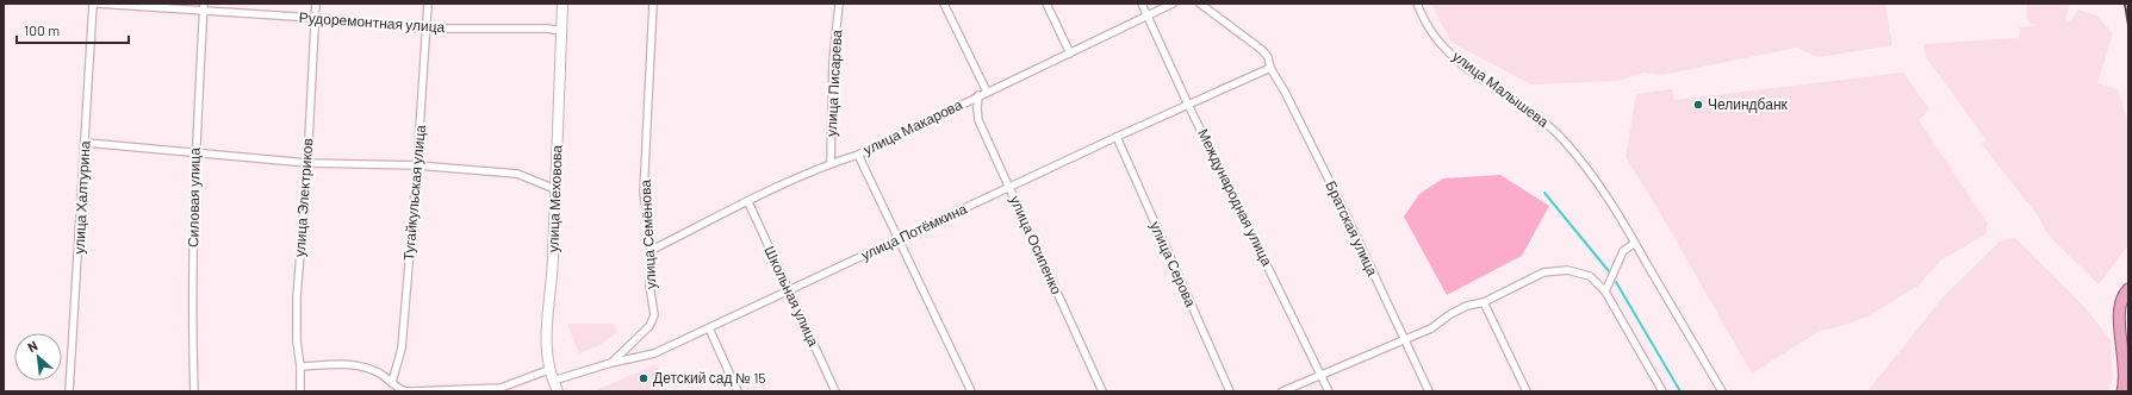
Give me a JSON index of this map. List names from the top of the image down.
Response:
{
  "streets": {
    "street": [
      "Рудоремонтная улица",
      "улица Писарева",
      "улица Малышева",
      "улица Макарова",
      "Тугайкульская улица",
      "улица Халтурина",
      "Силовая улица",
      "улица Электриков",
      "Международная улица",
      "улица Меховова",
      "Братская улица",
      "улица Потёмкина",
      "улица Семёнова",
      "улица Осипенко",
      "улица Серова",
      "Школьная улица"
    ]
  },
  "crossings": [
    ["Рудоремонтная улица", "Тугайкульская улица"],
    ["Рудоремонтная улица", "Силовая улица"],
    ["Рудоремонтная улица", "улица Электриков"],
    ["Рудоремонтная улица", "улица Меховова"],
    ["улица Писарева", "улица Макарова"],
    ["улица Макарова", "Международная улица"],
    ["улица Макарова", "улица Семёнова"],
    ["улица Макарова", "улица Осипенко"],
    ["улица Макарова", "Школьная улица"],
    ["Международная улица", "улица Потёмкина"],
    ["улица Меховова", "улица Потёмкина"],
    ["Братская улица", "улица Потёмкина"],
    ["улица Потёмкина", "улица Семёнова"],
    ["улица Потёмкина", "улица Осипенко"],
    ["улица Потёмкина", "улица Серова"],
    ["улица Потёмкина", "Школьная улица"]
  ],
  "places": ["Челиндбанк", "Детский сад № 15"],
  "scale_bar": "100 m",
  "north": "top left"
}
